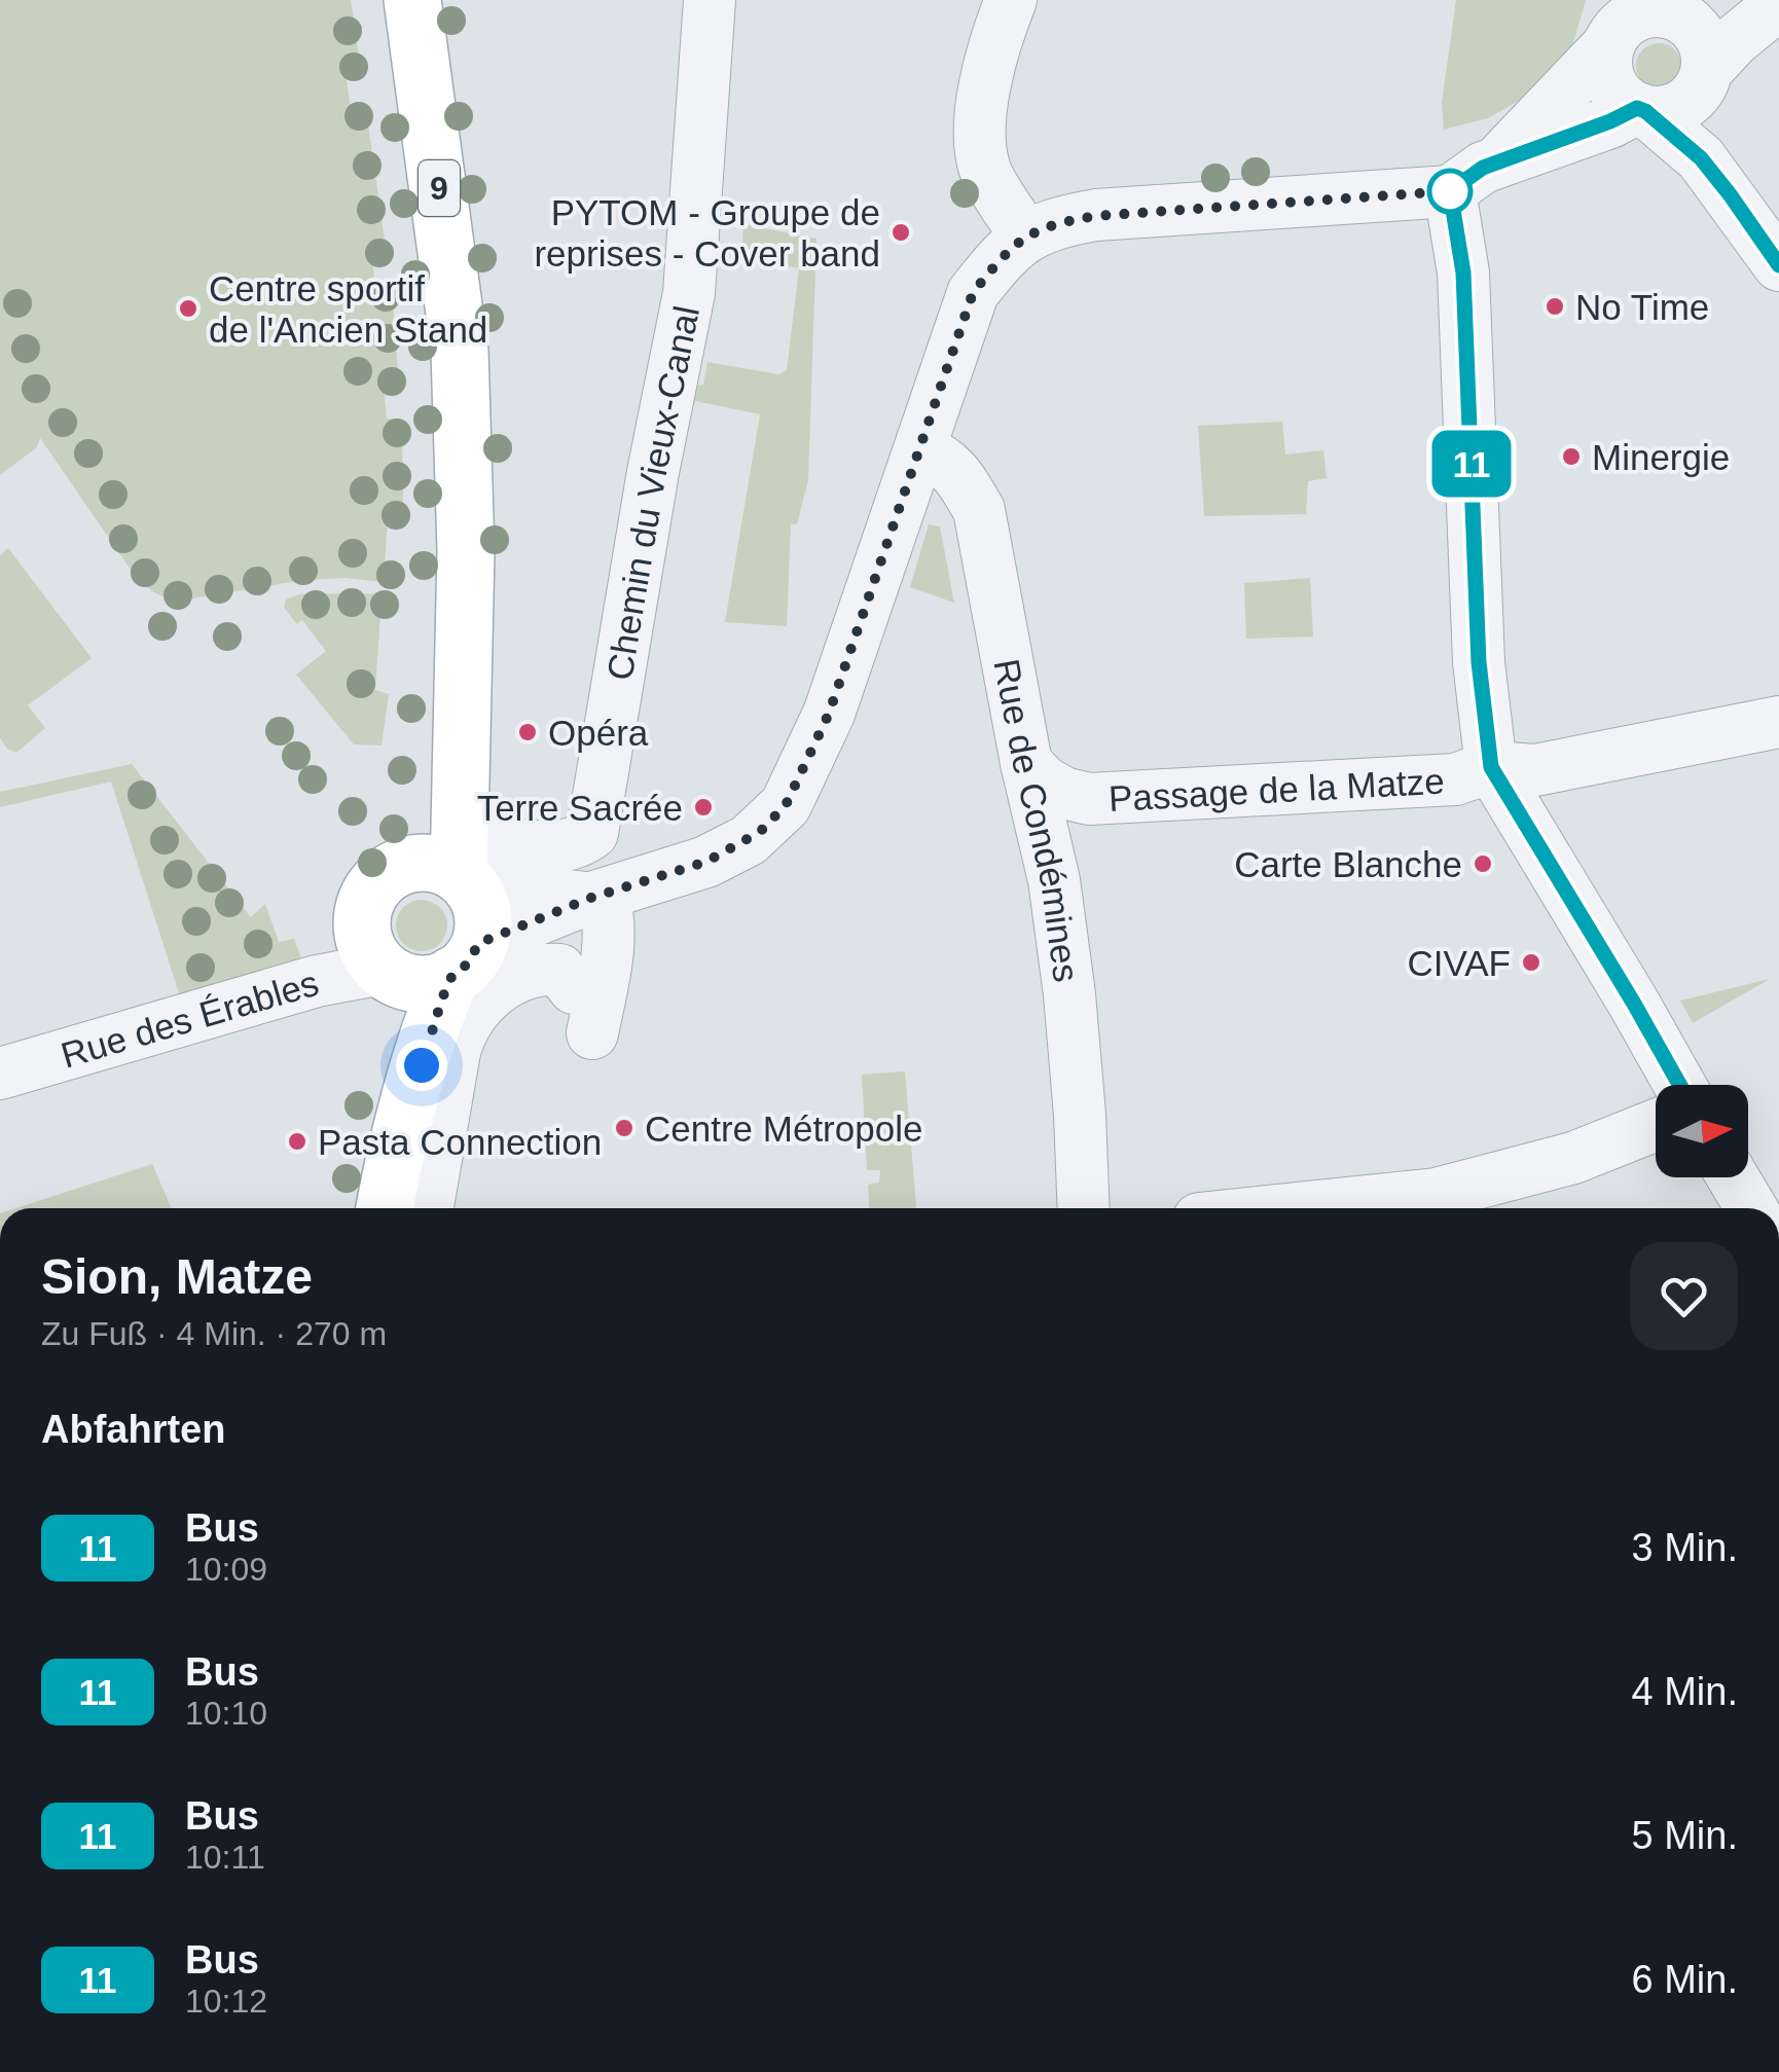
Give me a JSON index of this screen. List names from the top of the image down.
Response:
{
  "streets": {
    "main road": ["9"],
    "street": [
      "Chemin du Vieux-Canal",
      "Passage de la Matze",
      "Rue de Condémines",
      "Rue des Érables"
    ]
  },
  "crossings": [
    ["9", "Chemin du Vieux-Canal"],
    ["9", "Rue des Érables"],
    ["Chemin du Vieux-Canal", "Rue des Érables"],
    ["Passage de la Matze", "Rue de Condémines"]
  ],
  "places": [
    "PYTOM - Groupe de reprises - Cover band",
    "No Time",
    "Centre sportif de l'Ancien Stand",
    "Minergie",
    "Opéra",
    "Terre Sacrée",
    "Carte Blanche",
    "CIVAF",
    "Centre Métropole",
    "Pasta Connection"
  ],
  "lines": ["bus line 11"],
  "north": "right",
  "page": {
    "on_map": "11",
    "heading": [
      ["Sion, Matze", "Zu Fuß · 4 Min. · 270 m"],
      "Abfahrten"
    ],
    "list": [
      {
        "mark": "11",
        "name": "Bus",
        "note": "10:09",
        "value": "3 Min."
      },
      {
        "mark": "11",
        "name": "Bus",
        "note": "10:10",
        "value": "4 Min."
      },
      {
        "mark": "11",
        "name": "Bus",
        "note": "10:11",
        "value": "5 Min."
      },
      {
        "mark": "11",
        "name": "Bus",
        "note": "10:12",
        "value": "6 Min."
      }
    ]
  }
}
